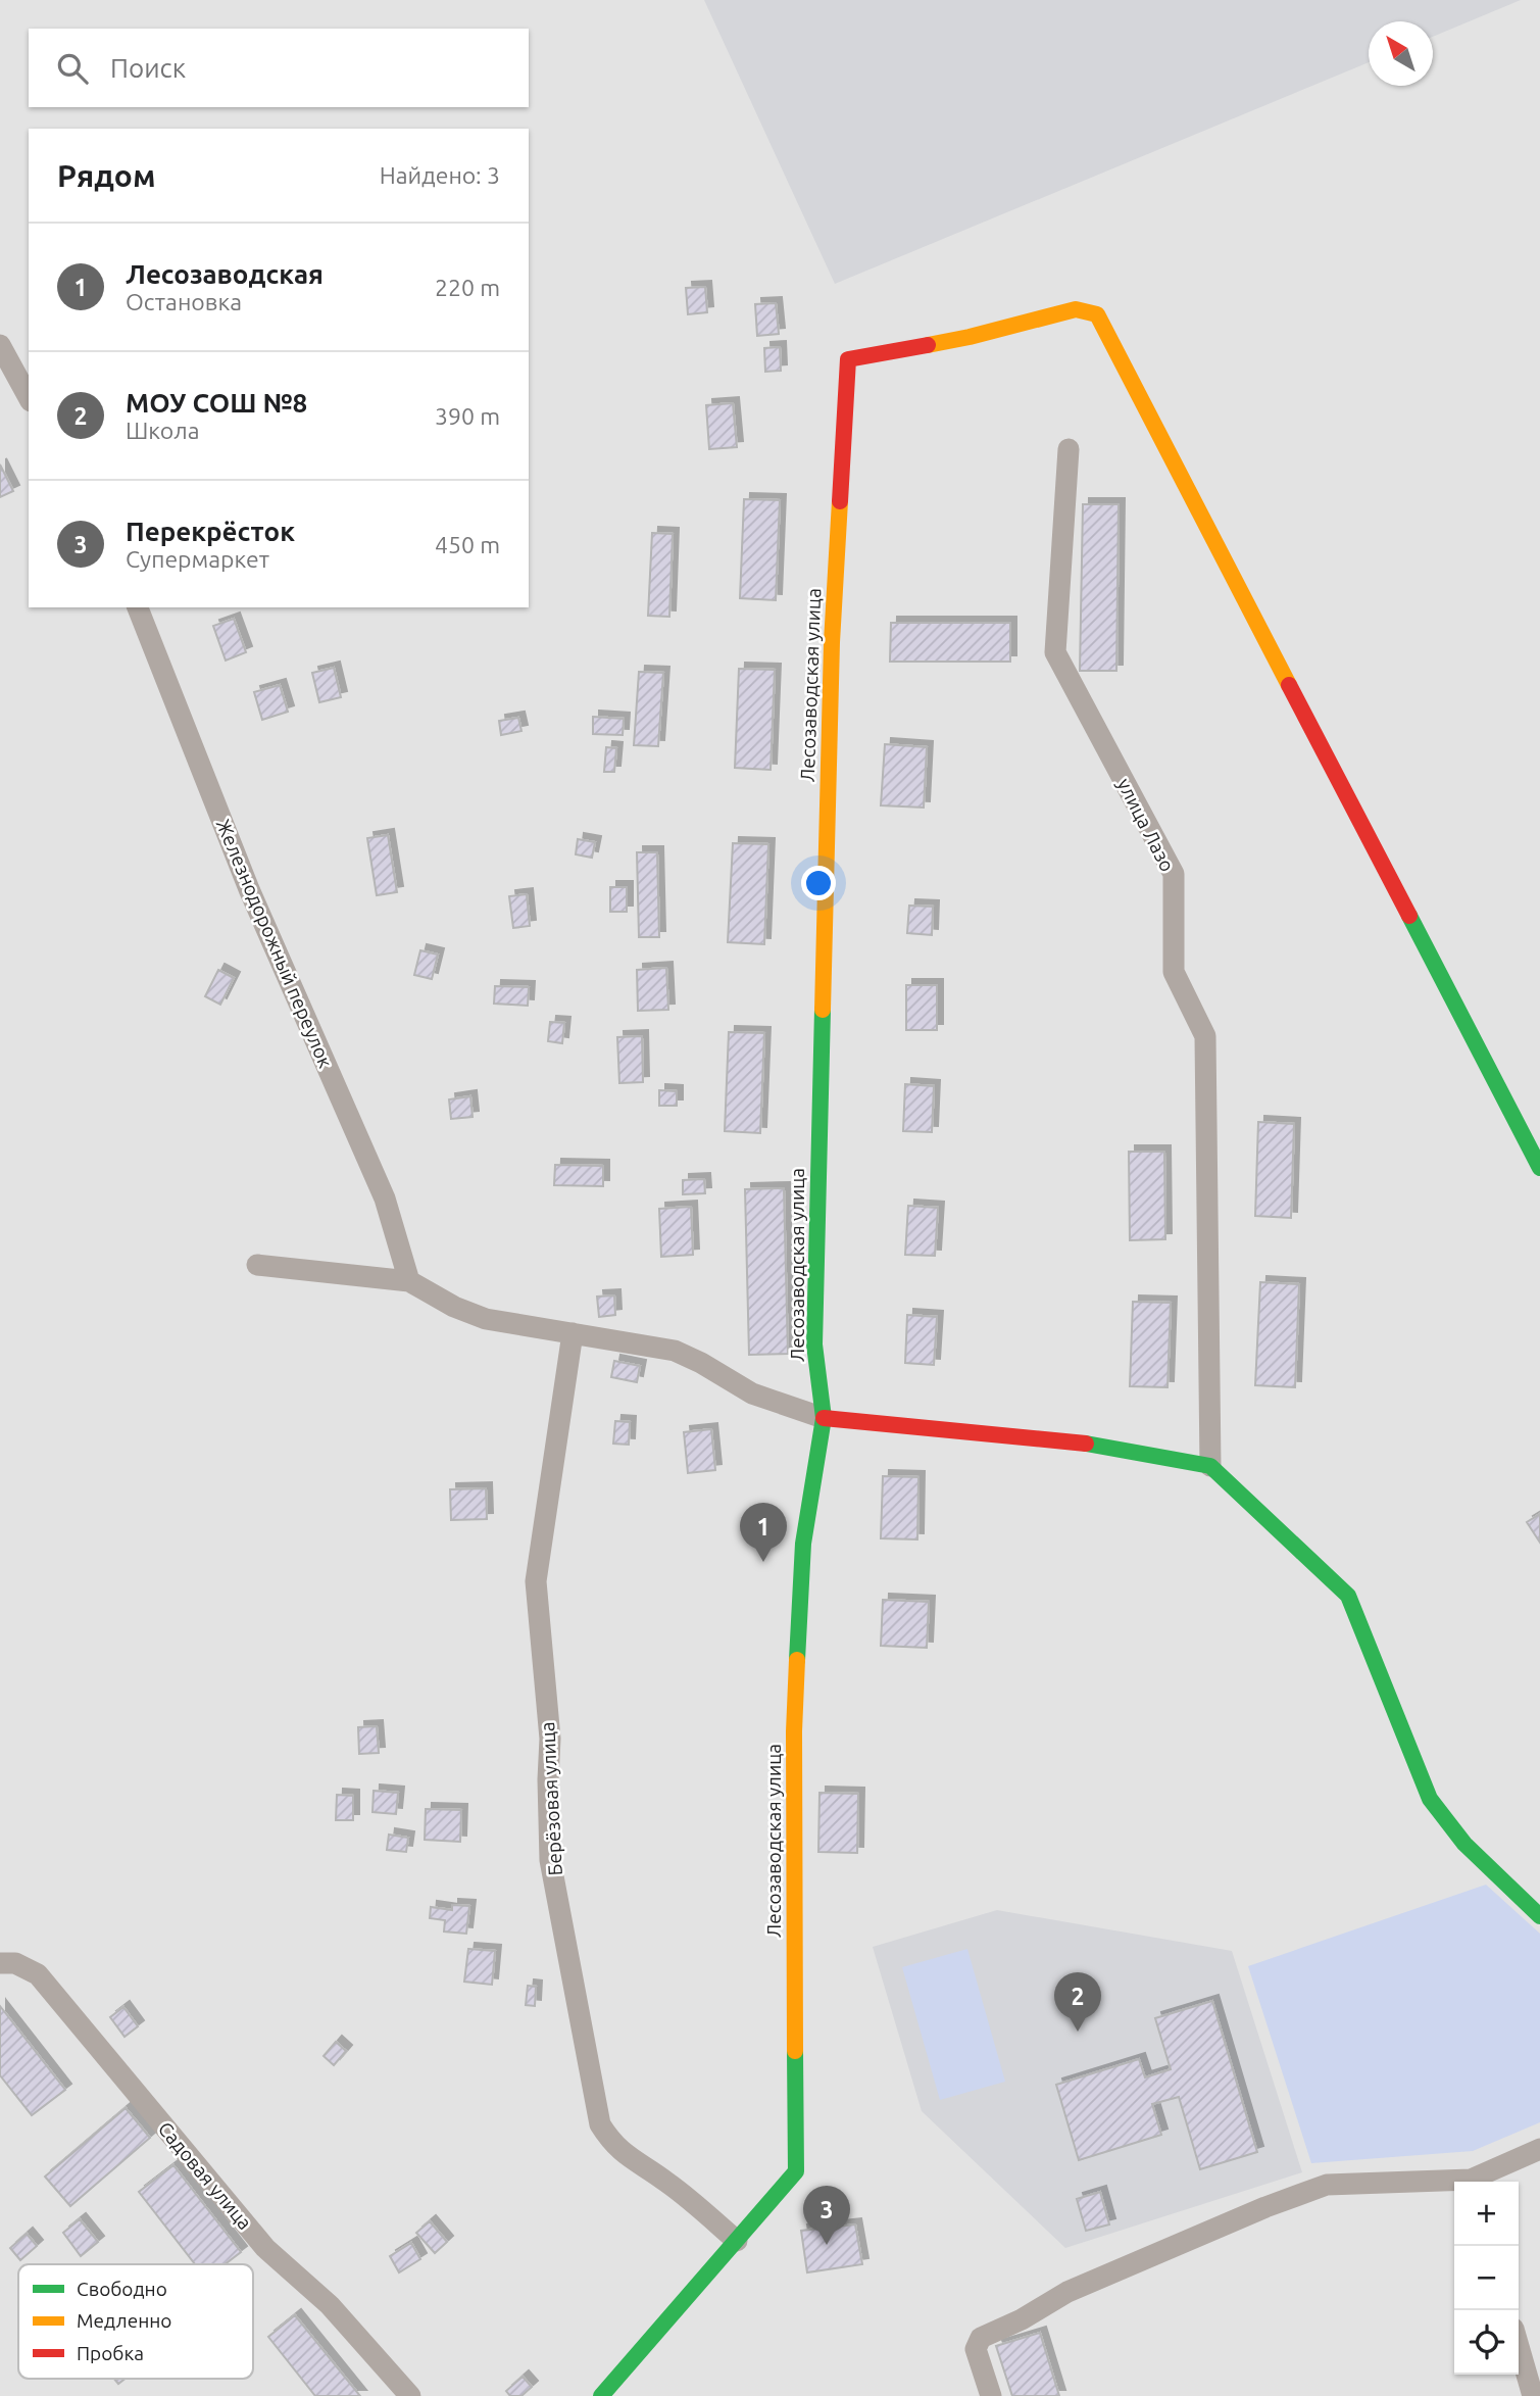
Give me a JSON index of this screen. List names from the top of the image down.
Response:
{
  "streets": {
    "street": [
      "Лесозаводская улица",
      "улица Лазо",
      "Железнодорожный переулок",
      "Берёзовая улица",
      "Садовая улица"
    ]
  },
  "crossings": [
    ["Лесозаводская улица", "Берёзовая улица"]
  ],
  "legend": ["Свободно", "Медленно", "Пробка"],
  "north": "top left",
  "page": {
    "search": "Поиск",
    "heading": ["Рядом", "Найдено: 3"],
    "list": [
      {
        "mark": "1",
        "name": "Лесозаводская",
        "note": "Остановка",
        "value": "220 m"
      },
      {
        "mark": "2",
        "name": "МОУ СОШ №8",
        "note": "Школа",
        "value": "390 m"
      },
      {
        "mark": "3",
        "name": "Перекрёсток",
        "note": "Супермаркет",
        "value": "450 m"
      }
    ],
    "pins": ["1", "2", "3"],
    "map_buttons": ["+", "−"]
  }
}
